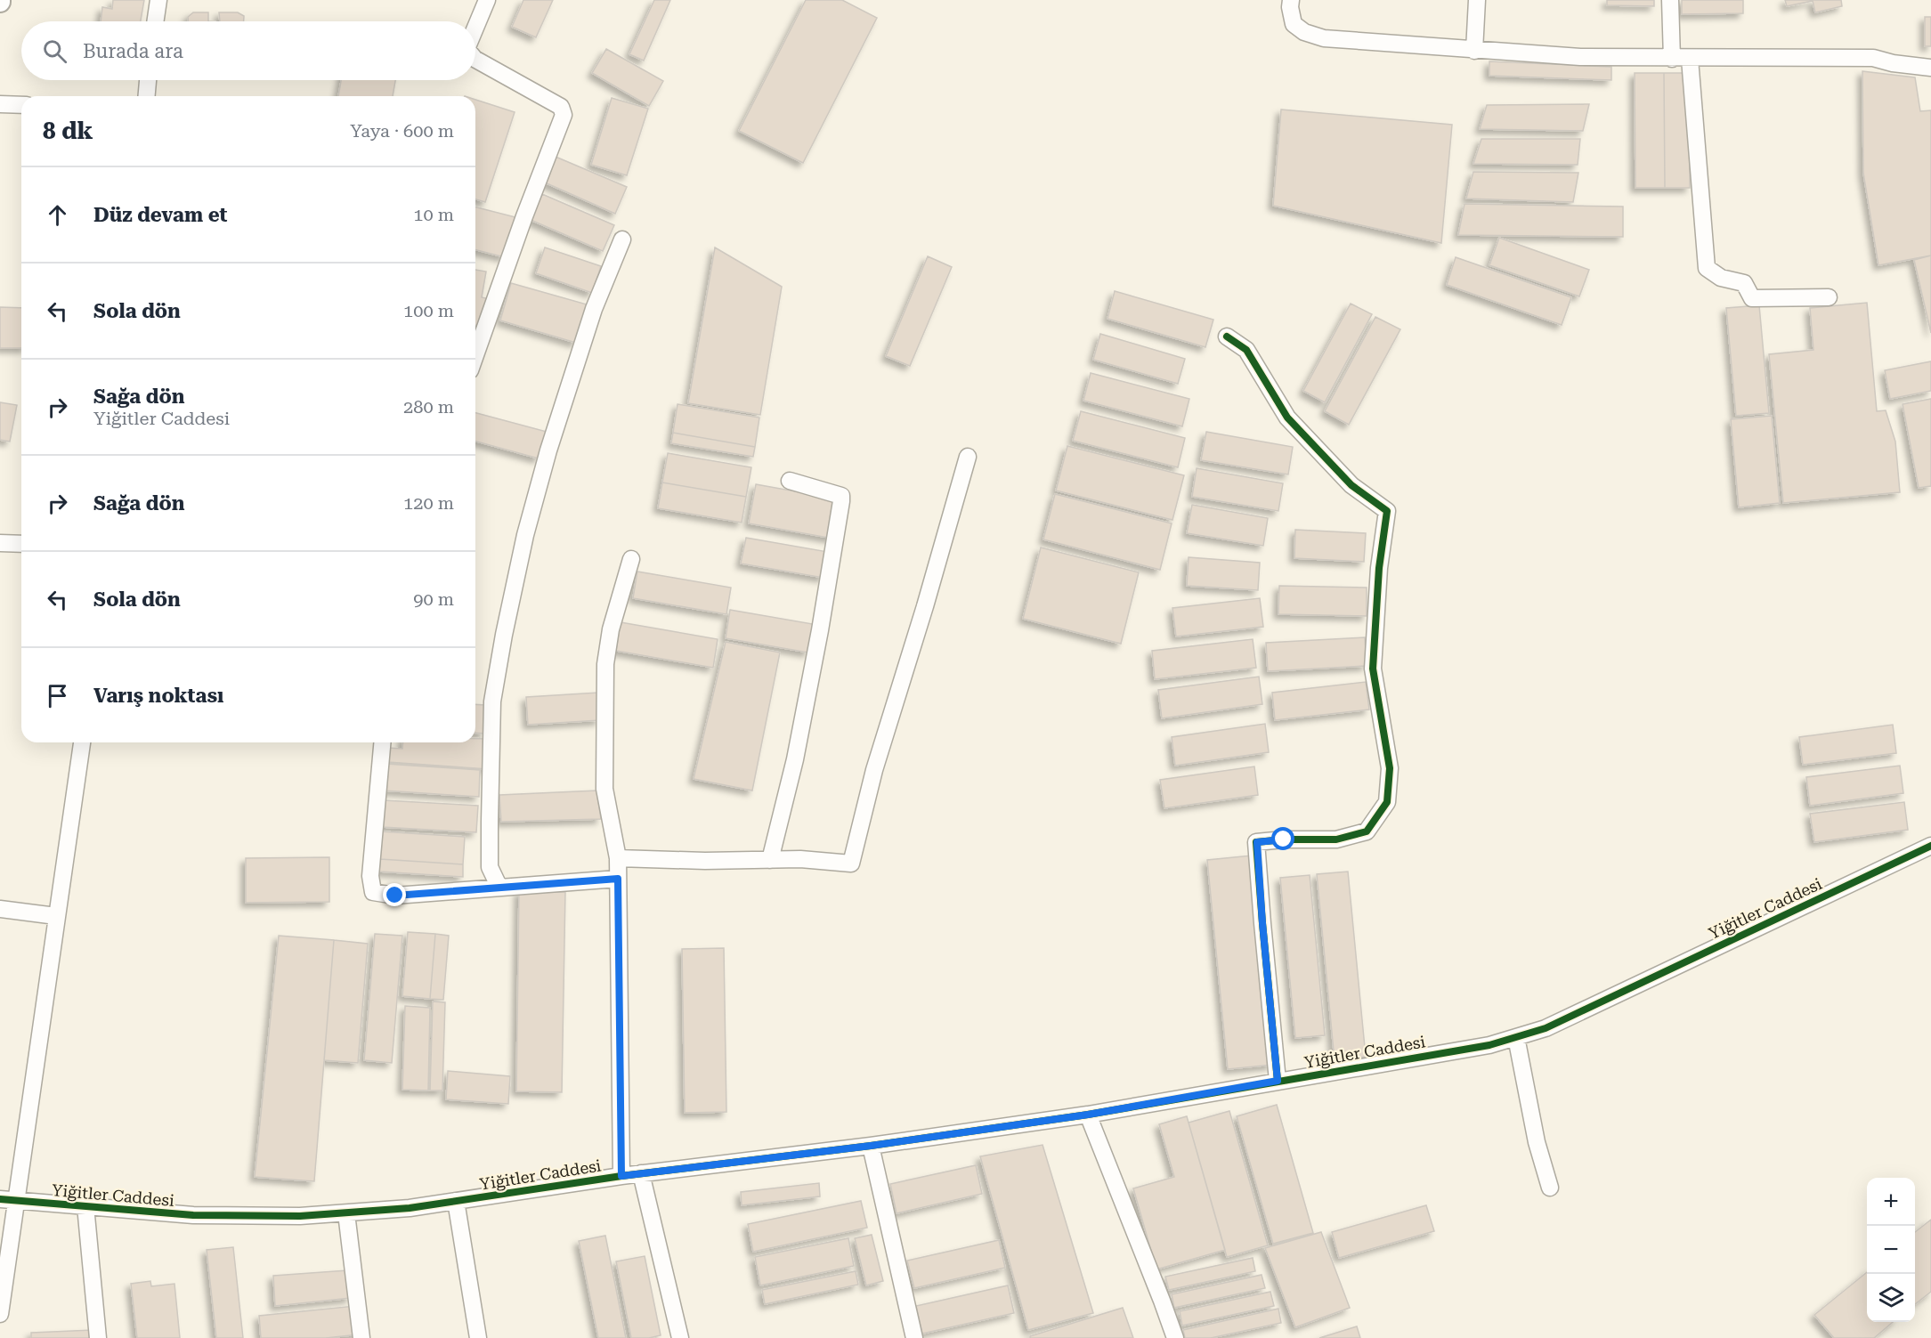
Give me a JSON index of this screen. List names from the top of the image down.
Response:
{
  "streets": {
    "street": ["Yiğitler Caddesi"]
  },
  "page": {
    "search": "Burada ara",
    "heading": ["8 dk", "Yaya · 600 m"],
    "list": [
      ["Düz devam et", "10 m"],
      ["Sola dön", "100 m"],
      ["Sağa dön", "Yiğitler Caddesi", "280 m"],
      ["Sağa dön", "120 m"],
      ["Sola dön", "90 m"],
      "Varış noktası"
    ],
    "map_buttons": ["+", "−"]
  }
}
